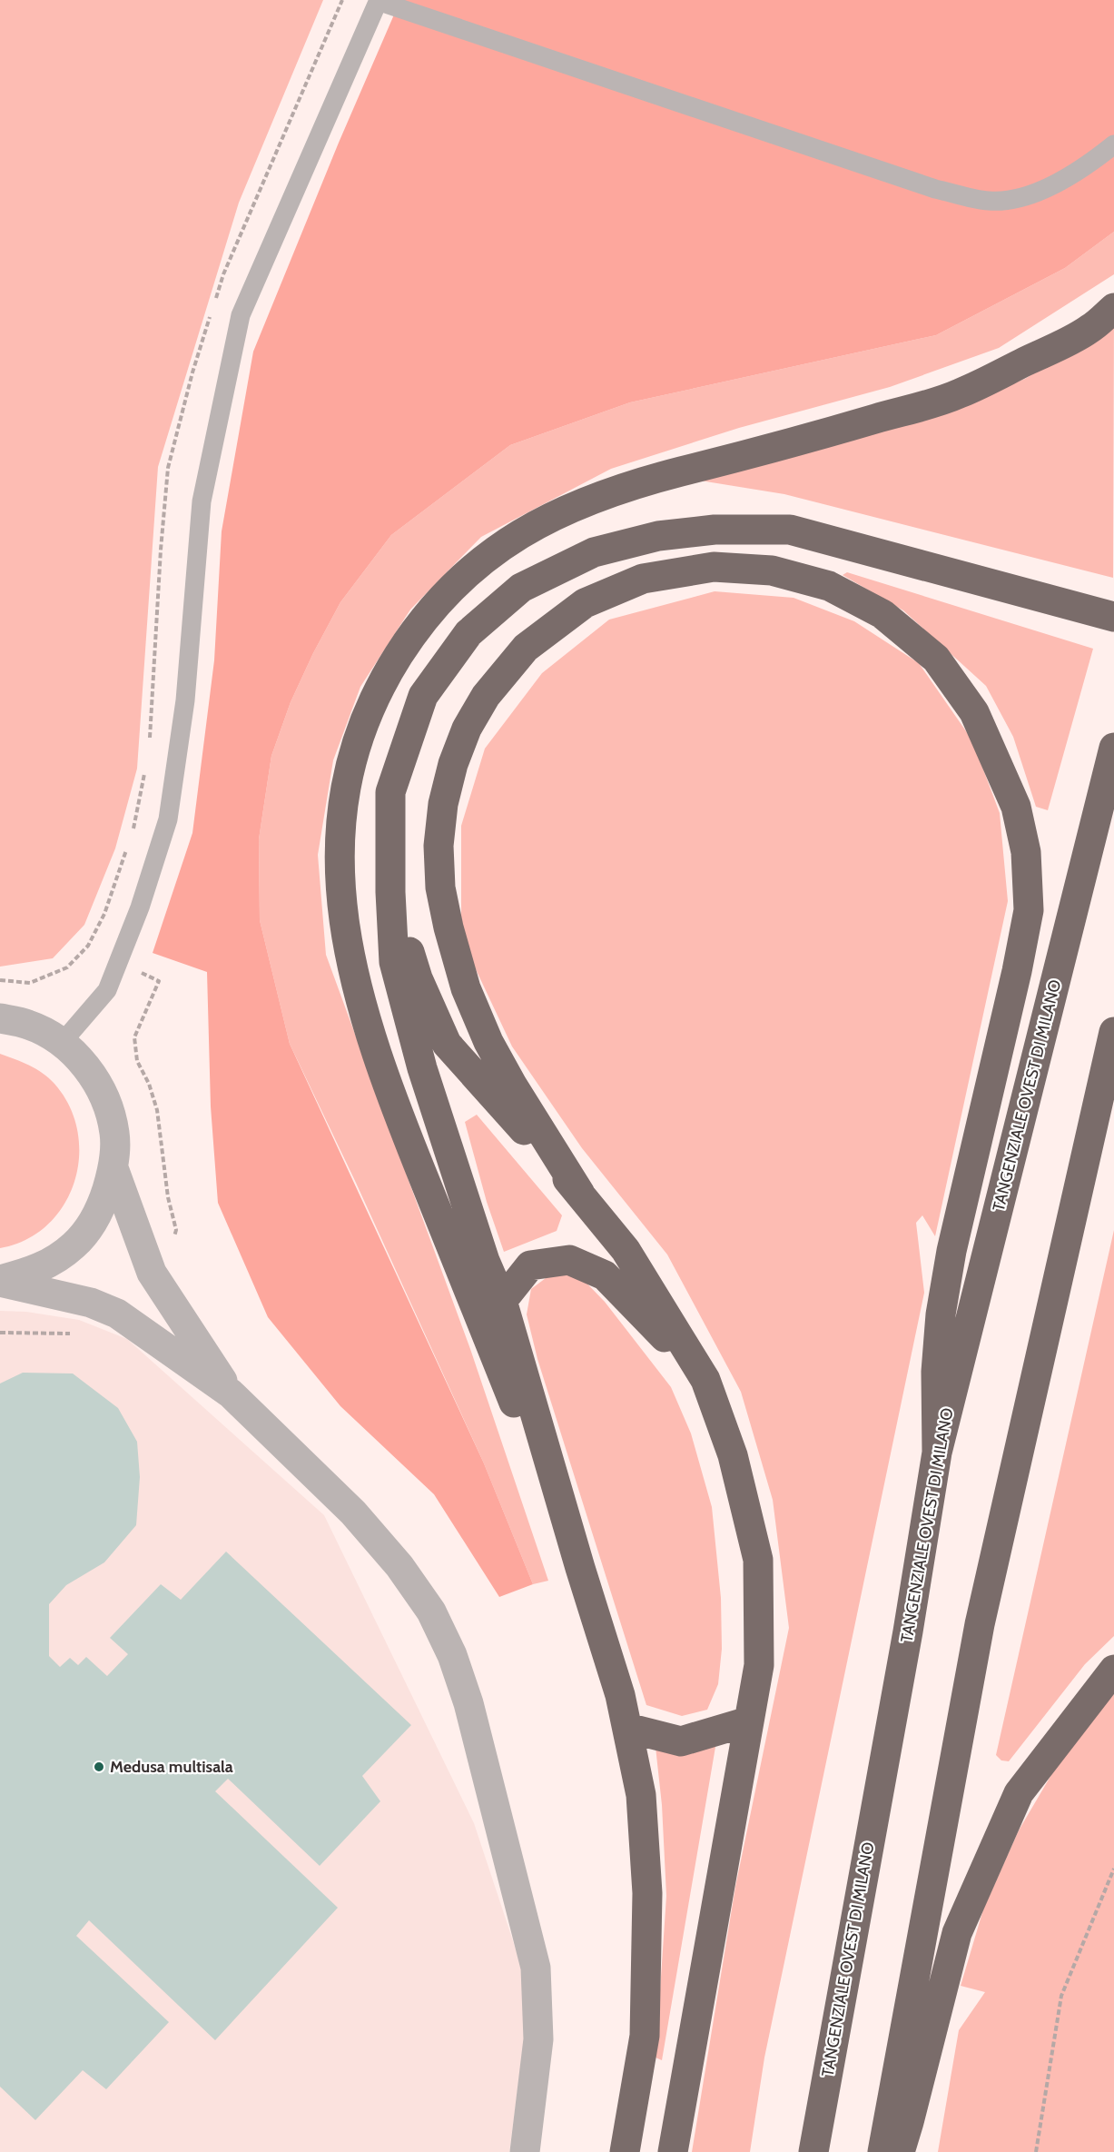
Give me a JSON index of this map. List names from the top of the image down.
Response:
{
  "streets": {
    "highway": ["TANGENZIALE OVEST DI MILANO"]
  },
  "places": ["Medusa multisala"]
}
